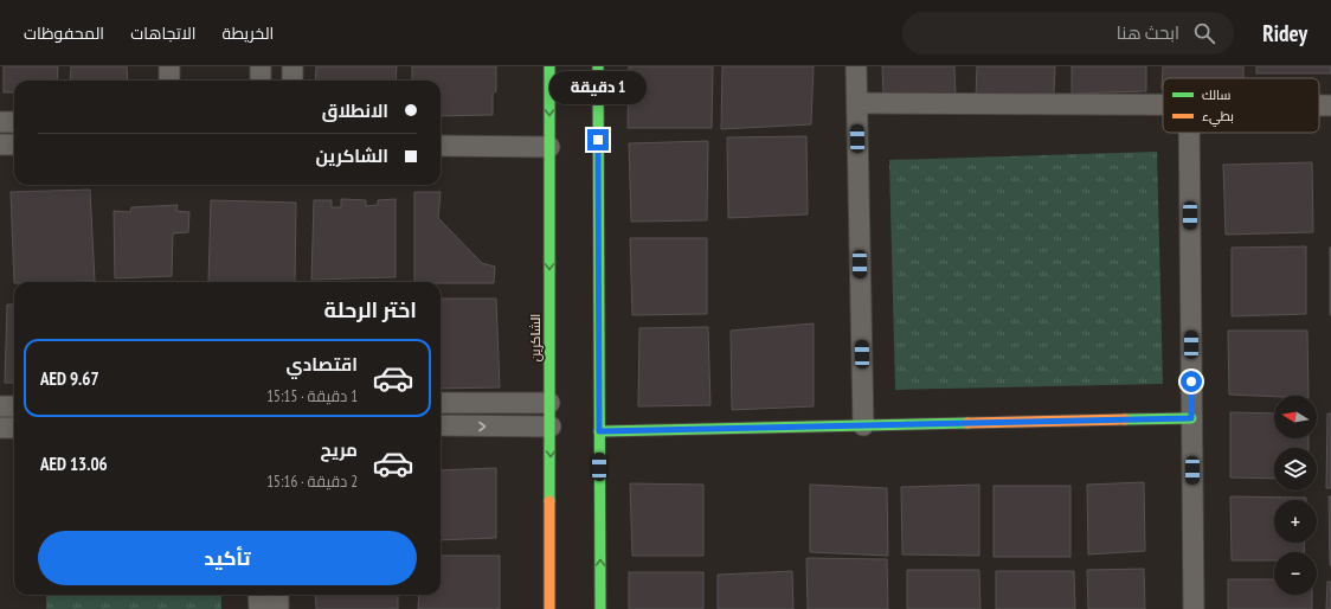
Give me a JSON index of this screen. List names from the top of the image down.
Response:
{
  "streets": {
    "street": ["الشاكرين"]
  },
  "legend": ["سالك", "بطيء"],
  "north": "left",
  "page": {
    "header": "Ridey",
    "search": "ابحث هنا",
    "nav": ["الخريطة", "الاتجاهات", "المحفوظات"],
    "bubble": "1 دقيقة",
    "banner": ["الانطلاق", "الشاكرين"],
    "heading": "اختر الرحلة",
    "list": [
      {
        "name": "اقتصادي",
        "note": "1 دقيقة · 15:15",
        "value": "AED 9.67"
      },
      {
        "name": "مريح",
        "note": "2 دقيقة · 15:16",
        "value": "AED 13.06"
      }
    ],
    "map_buttons": ["+", "−"],
    "buttons": "تأكيد"
  }
}
